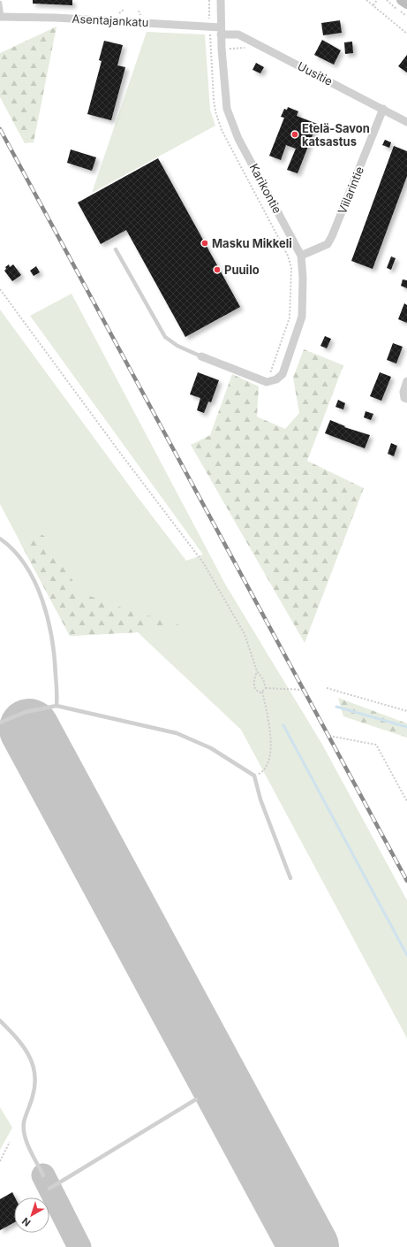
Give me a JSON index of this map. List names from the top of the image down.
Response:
{
  "streets": {
    "street": [
      "Asentajankatu",
      "Uusitie",
      "Karikontie",
      "Viilarintie"
    ]
  },
  "crossings": [
    ["Asentajankatu", "Uusitie"],
    ["Asentajankatu", "Karikontie"],
    ["Uusitie", "Karikontie"],
    ["Uusitie", "Viilarintie"],
    ["Karikontie", "Viilarintie"]
  ],
  "places": ["Etelä-Savon katsastus", "Masku Mikkeli", "Puuilo"],
  "north": "bottom left"
}
